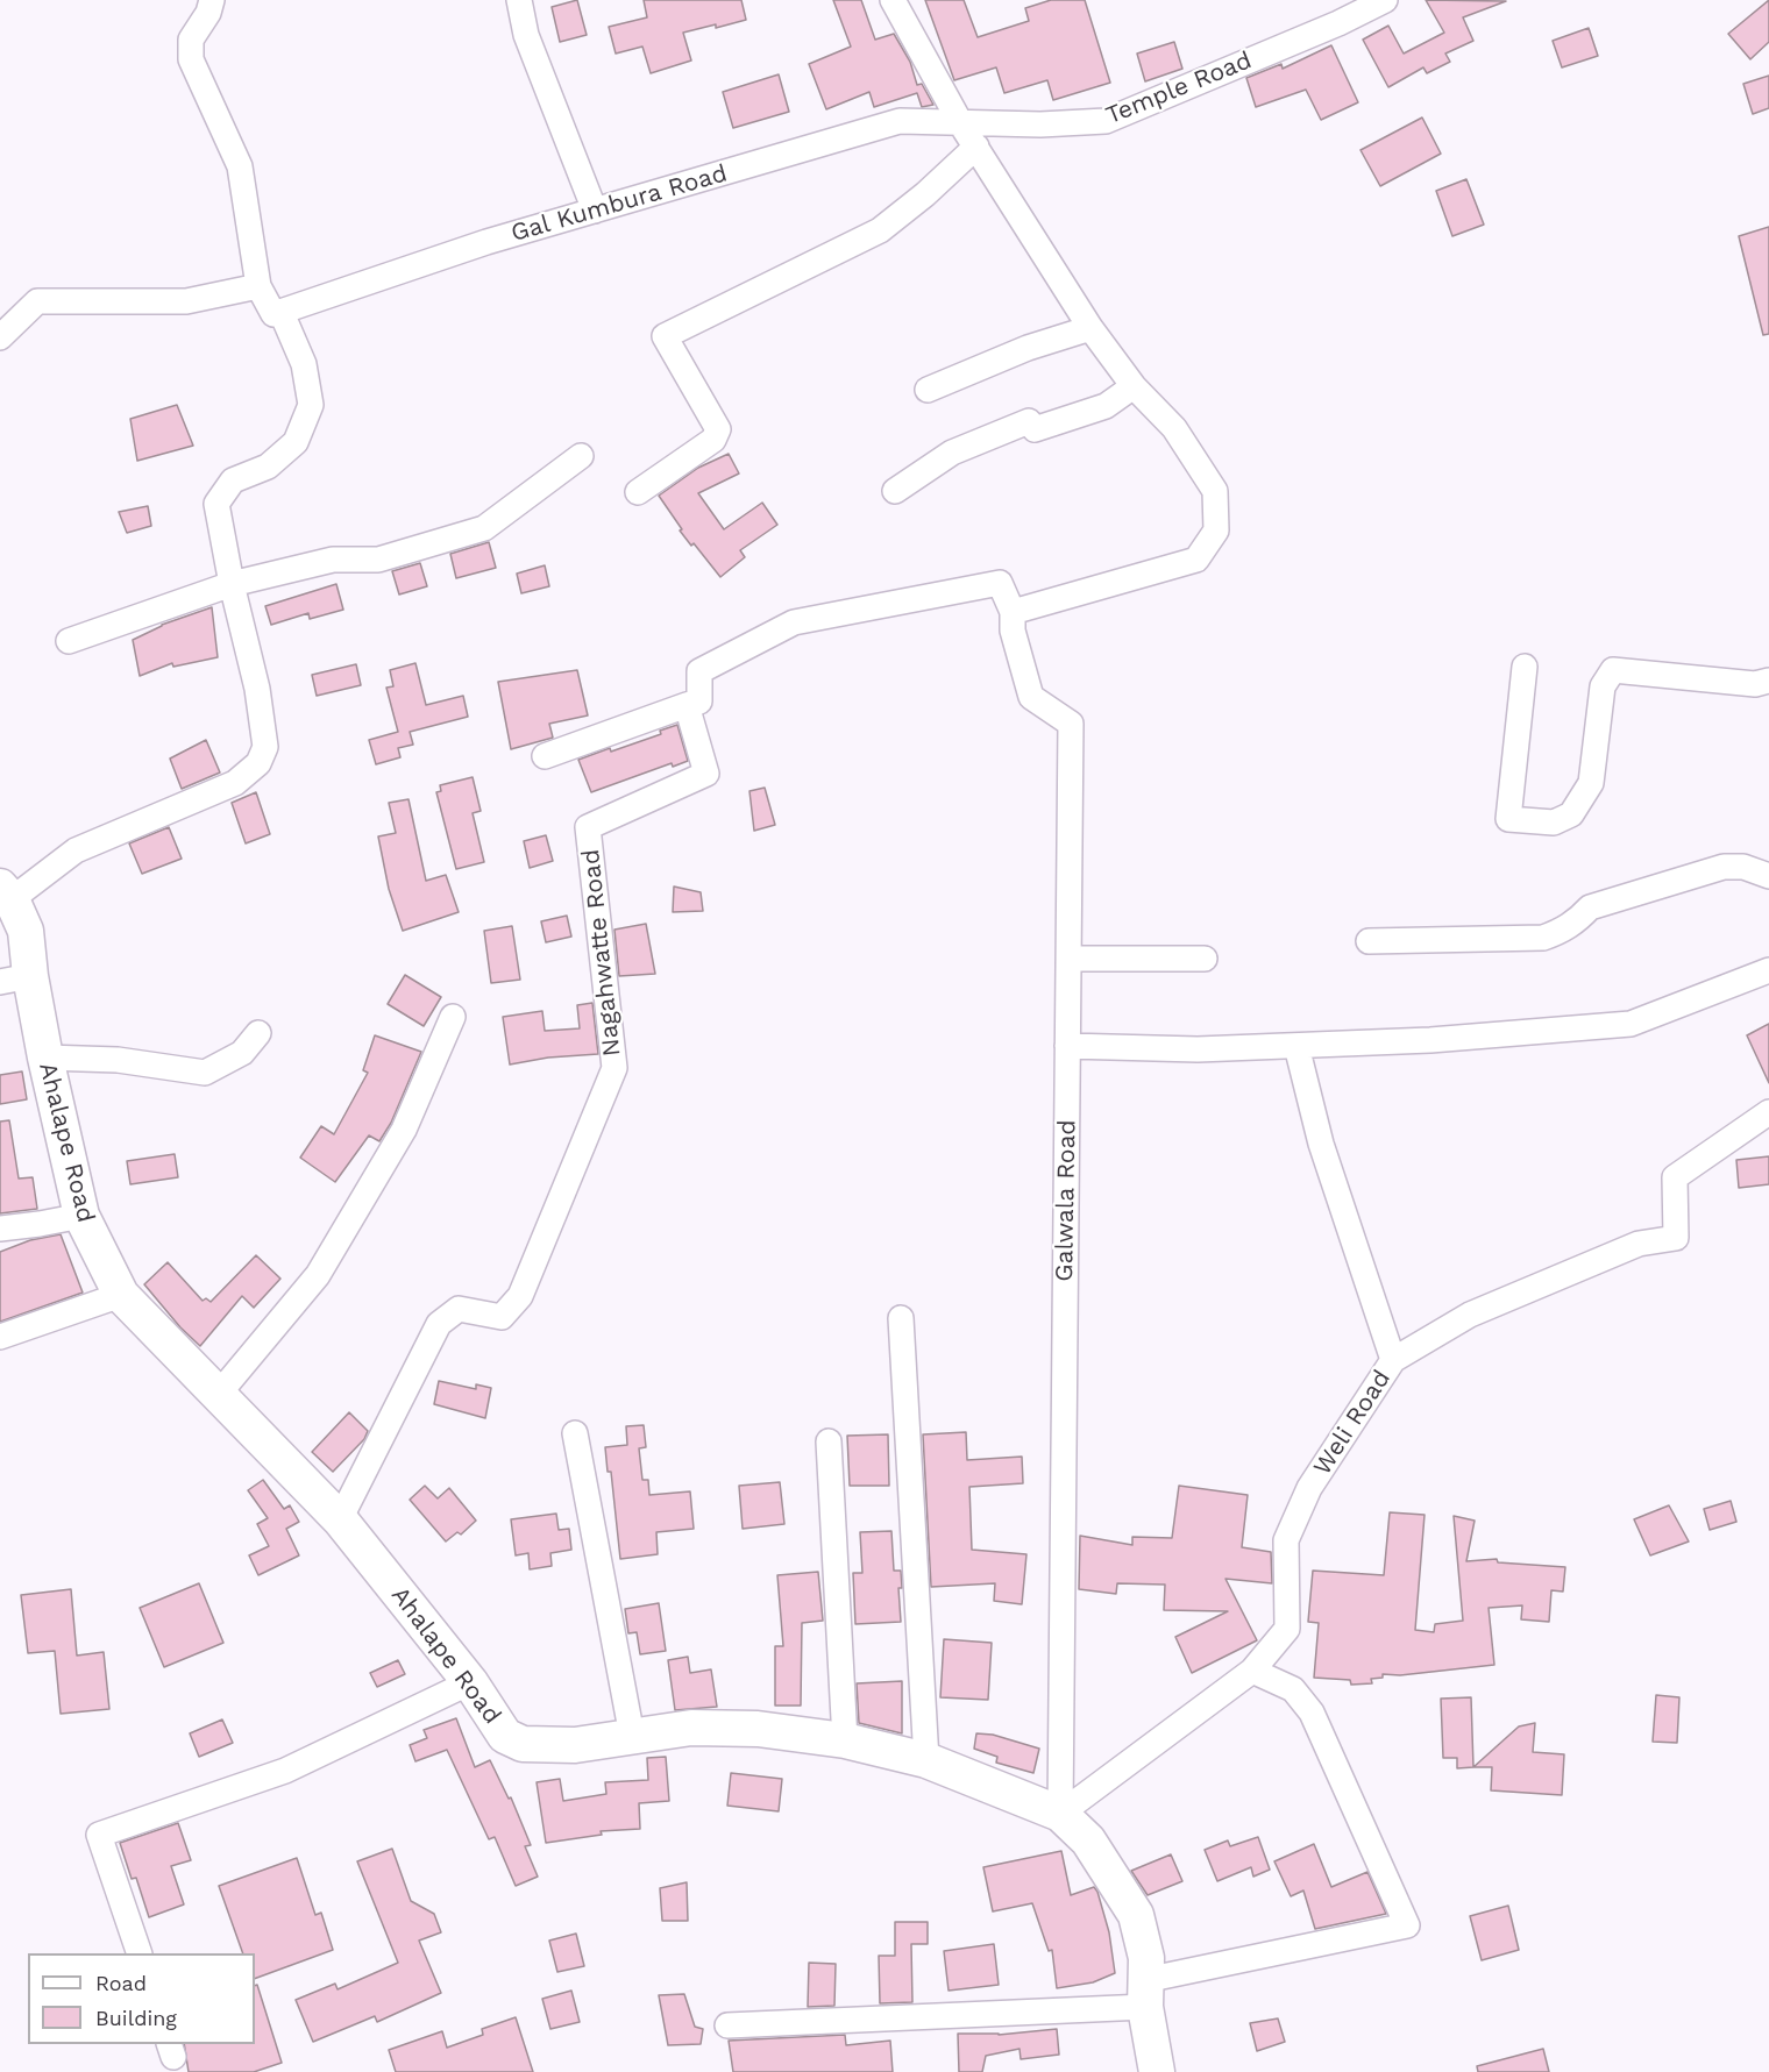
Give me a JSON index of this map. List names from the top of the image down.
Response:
{
  "streets": {
    "street": [
      "Temple Road",
      "Gal Kumbura Road",
      "Nagahwatte Road",
      "Ahalape Road",
      "Galwala Road",
      "Weli Road"
    ]
  },
  "crossings": [
    ["Temple Road", "Gal Kumbura Road"],
    ["Nagahwatte Road", "Ahalape Road"],
    ["Ahalape Road", "Galwala Road"],
    ["Ahalape Road", "Weli Road"],
    ["Galwala Road", "Weli Road"]
  ],
  "legend": ["Road", "Building"]
}
